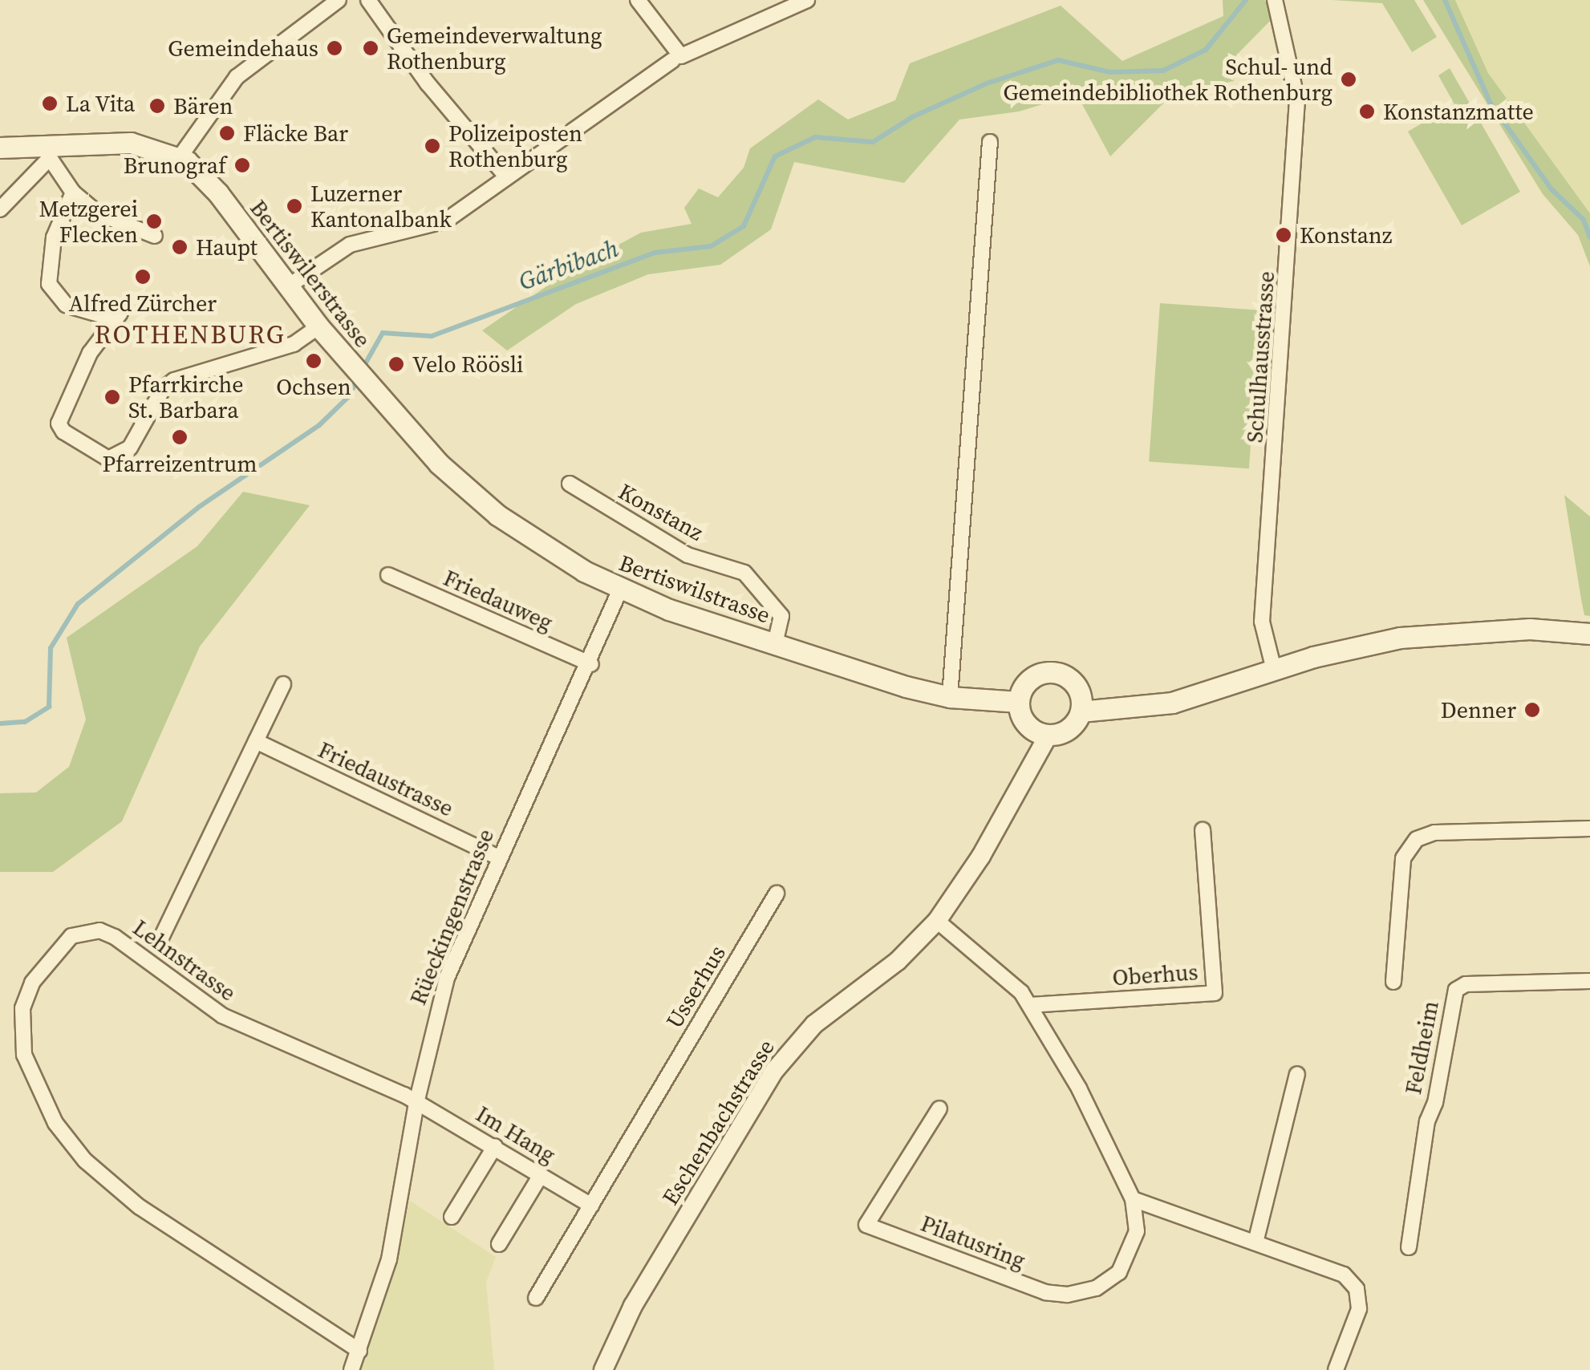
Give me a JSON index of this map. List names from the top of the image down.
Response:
{
  "streets": {
    "main road": ["Bertiswilerstrasse", "Bertiswilstrasse"],
    "street": [
      "Schulhausstrasse",
      "Konstanz",
      "Friedauweg",
      "Friedaustrasse",
      "Rüeckingenstrasse",
      "Lehnstrasse",
      "Oberhus",
      "Usserhus",
      "Feldheim",
      "Eschenbachstrasse",
      "Im Hang",
      "Pilatusring"
    ]
  },
  "crossings": [
    ["Bertiswilerstrasse", "Bertiswilstrasse"],
    ["Konstanz", "Bertiswilstrasse"],
    ["Bertiswilstrasse", "Rüeckingenstrasse"],
    ["Bertiswilstrasse", "Eschenbachstrasse"],
    ["Friedauweg", "Rüeckingenstrasse"],
    ["Friedaustrasse", "Rüeckingenstrasse"],
    ["Rüeckingenstrasse", "Lehnstrasse"],
    ["Rüeckingenstrasse", "Im Hang"],
    ["Lehnstrasse", "Im Hang"],
    ["Oberhus", "Pilatusring"],
    ["Usserhus", "Im Hang"],
    ["Eschenbachstrasse", "Pilatusring"]
  ],
  "districts": ["ROTHENBURG"],
  "water": ["Gärbibach"],
  "places": [
    "Gemeindehaus",
    "Gemeindeverwaltung Rothenburg",
    "Schul- und Gemeindebibliothek Rothenburg",
    "La Vita",
    "Bären",
    "Konstanzmatte",
    "Fläcke Bar",
    "Polizeiposten Rothenburg",
    "Brunograf",
    "Luzerner Kantonalbank",
    "Metzgerei Flecken",
    "Konstanz",
    "Haupt",
    "Alfred Zürcher",
    "Ochsen",
    "Velo Röösli",
    "Pfarrkirche St. Barbara",
    "Pfarreizentrum",
    "Denner"
  ]
}
